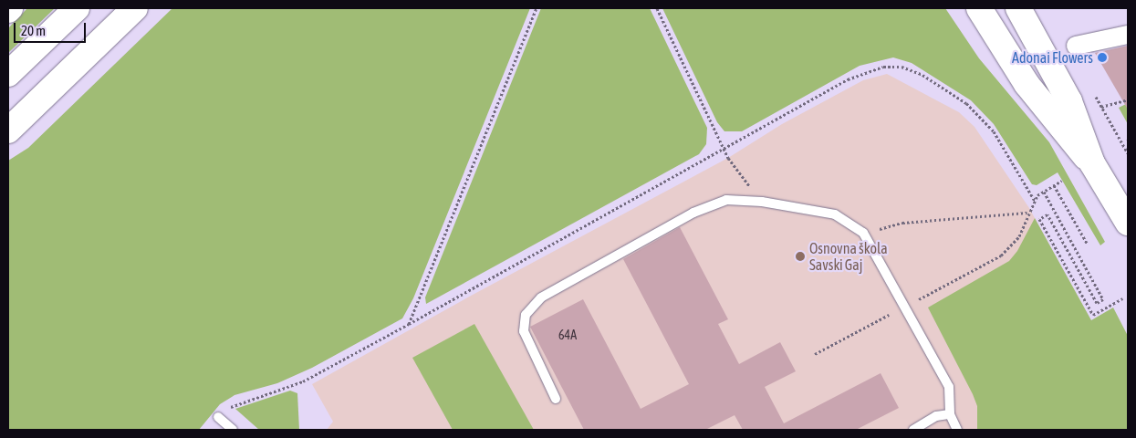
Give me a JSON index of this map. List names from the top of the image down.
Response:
{
  "places": ["Adonai Flowers", "Osnovna škola Savski Gaj"],
  "house_numbers": ["64A"],
  "scale_bar": "20 m"
}
